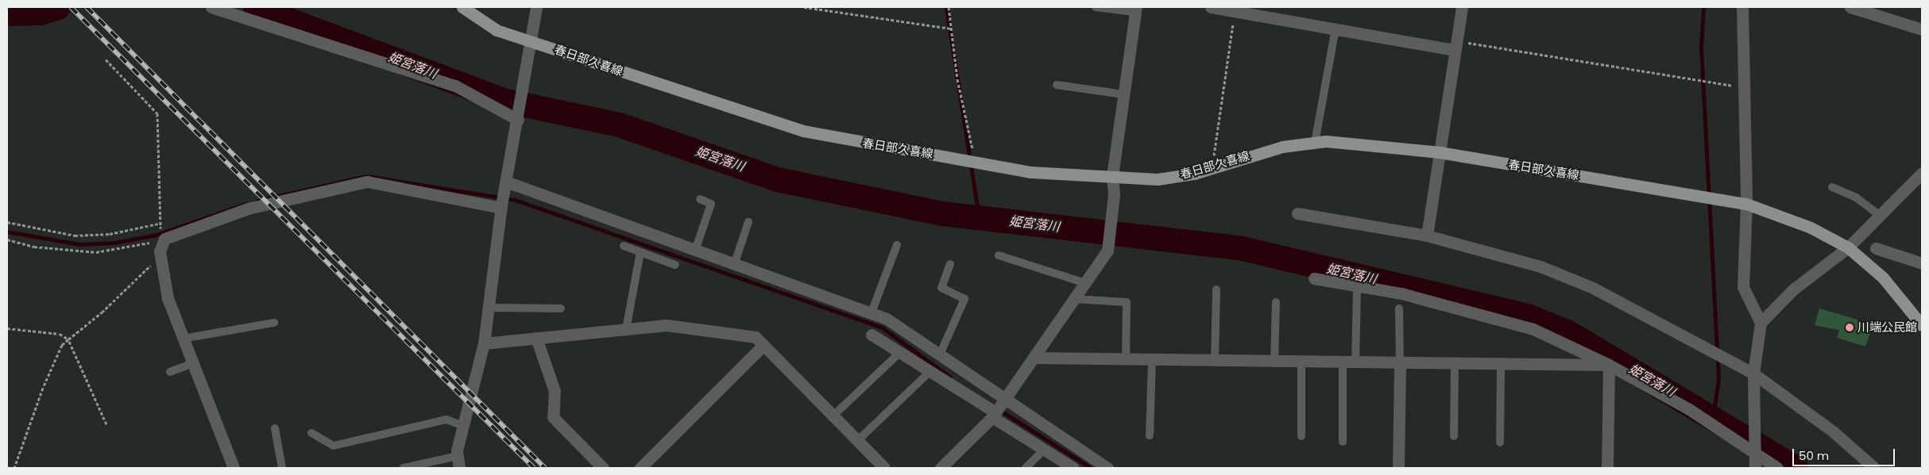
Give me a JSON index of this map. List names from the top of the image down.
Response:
{
  "streets": {
    "main road": ["春日部久喜線"]
  },
  "water": ["姫宮落川"],
  "places": ["川端公民館"],
  "scale_bar": "50 m"
}
